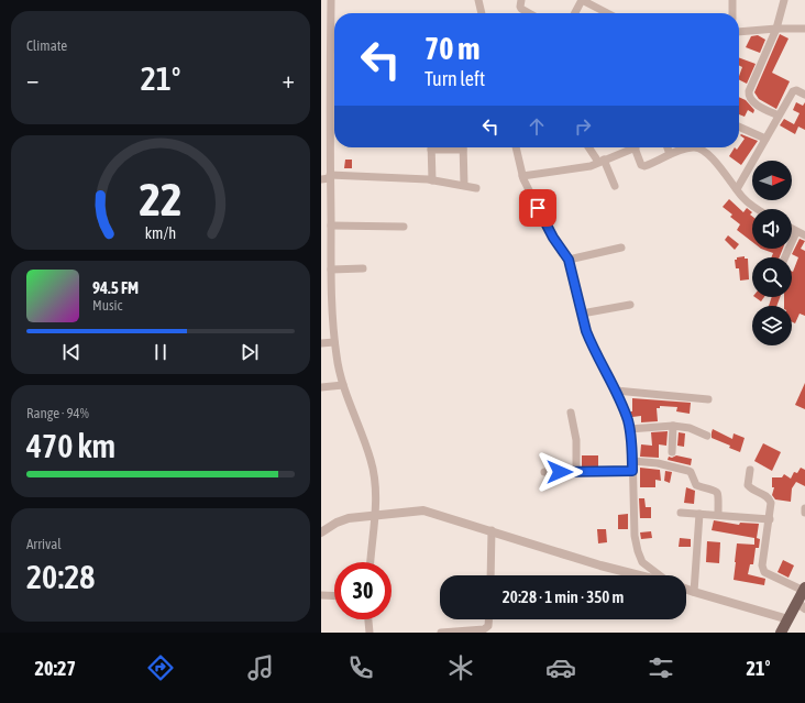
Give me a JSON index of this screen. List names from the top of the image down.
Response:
{
  "north": "right",
  "page": {
    "tile": [
      "Climate",
      ["Range · 94%", "470 km"],
      ["Arrival", "20:28"]
    ],
    "turn": ["70 m", "Turn left"],
    "heat": ["−", "21°", "+"],
    "song": ["94.5 FM", "Music"],
    "limit": "30",
    "trip": "20:28 · 1 min · 350 m",
    "tabs": ["20:27", "21°"],
    "gauge": ["22", "km/h"]
  }
}
